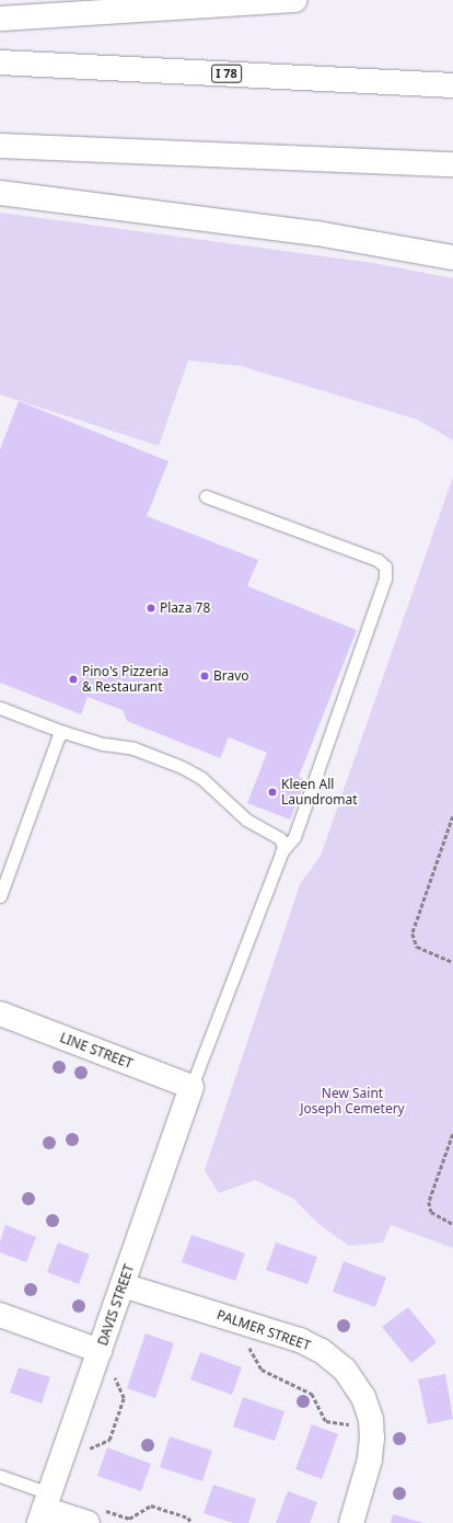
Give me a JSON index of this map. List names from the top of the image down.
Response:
{
  "streets": {
    "main road": [
      "I 78",
      "LINE STREET",
      "DAVIS STREET",
      "PALMER STREET"
    ]
  },
  "crossings": [
    ["LINE STREET", "DAVIS STREET"],
    ["DAVIS STREET", "PALMER STREET"]
  ],
  "parks": ["New Saint Joseph Cemetery"],
  "places": [
    "Plaza 78",
    "Bravo",
    "Pino's Pizzeria & Restaurant",
    "Kleen All Laundromat"
  ]
}
